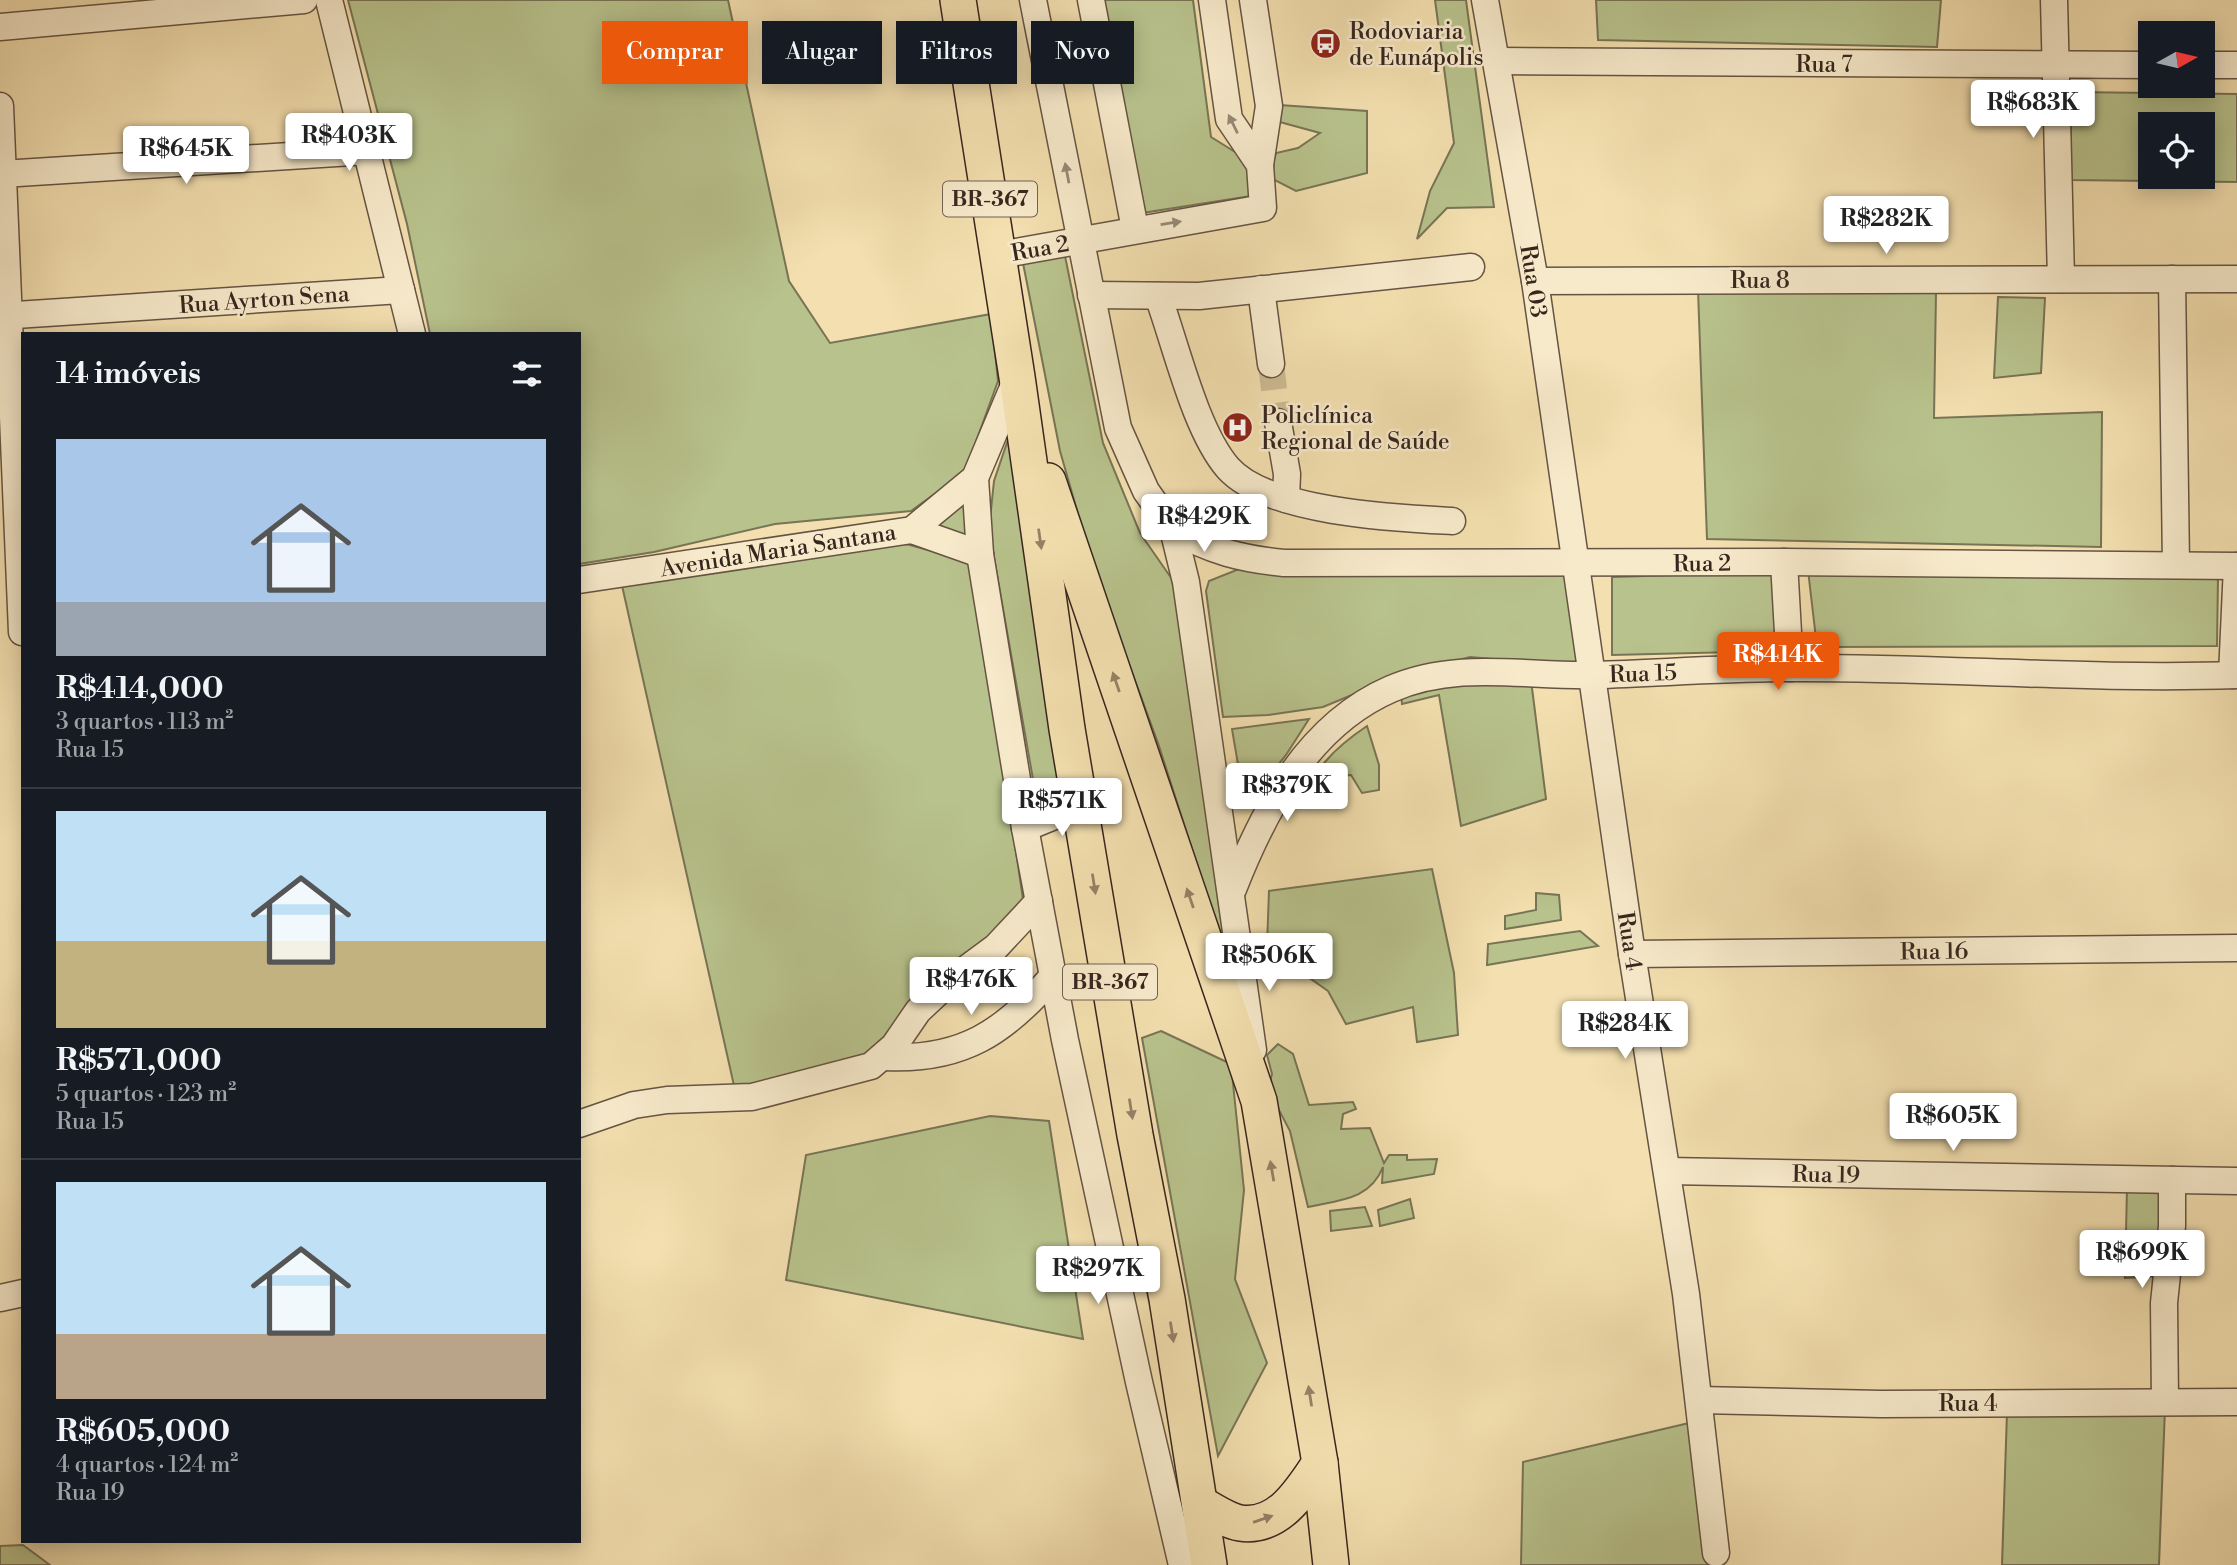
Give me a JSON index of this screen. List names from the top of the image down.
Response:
{
  "streets": {
    "main road": ["BR-367"],
    "street": [
      "Rua 7",
      "Rua 2",
      "Rua 8",
      "Rua 03",
      "Rua Ayrton Sena",
      "Avenida Maria Santana",
      "Rua 15",
      "Rua 4",
      "Rua 16",
      "Rua 19"
    ]
  },
  "crossings": [
    ["Rua 7", "Rua 03"],
    ["BR-367", "Rua 2"],
    ["BR-367", "Avenida Maria Santana"],
    ["Rua 2", "Rua 03"],
    ["Rua 2", "Rua 4"],
    ["Rua 8", "Rua 03"],
    ["Rua 03", "Rua 4"],
    ["Rua 15", "Rua 4"],
    ["Rua 4", "Rua 16"],
    ["Rua 4", "Rua 19"]
  ],
  "places": {
    "bus stop": ["Rodoviaria de Eunápolis"],
    "hospital": ["Policlínica Regional de Saúde"]
  },
  "north": "right",
  "page": {
    "chip": [
      "Comprar",
      "Alugar",
      "Filtros",
      "Novo"
    ],
    "price": [
      "R$683K",
      "R$403K",
      "R$645K",
      "R$282K",
      "R$429K",
      "R$414K",
      "R$379K",
      "R$571K",
      "R$506K",
      "R$476K",
      "R$284K",
      "R$605K",
      "R$699K",
      "R$297K"
    ],
    "heading": "14 imóveis",
    "list": [
      {
        "name": "R$414,000",
        "note": "3 quartos · 113 m² · Rua 15"
      },
      {
        "name": "R$571,000",
        "note": "5 quartos · 123 m² · Rua 15"
      },
      {
        "name": "R$605,000",
        "note": "4 quartos · 124 m² · Rua 19"
      }
    ]
  }
}
